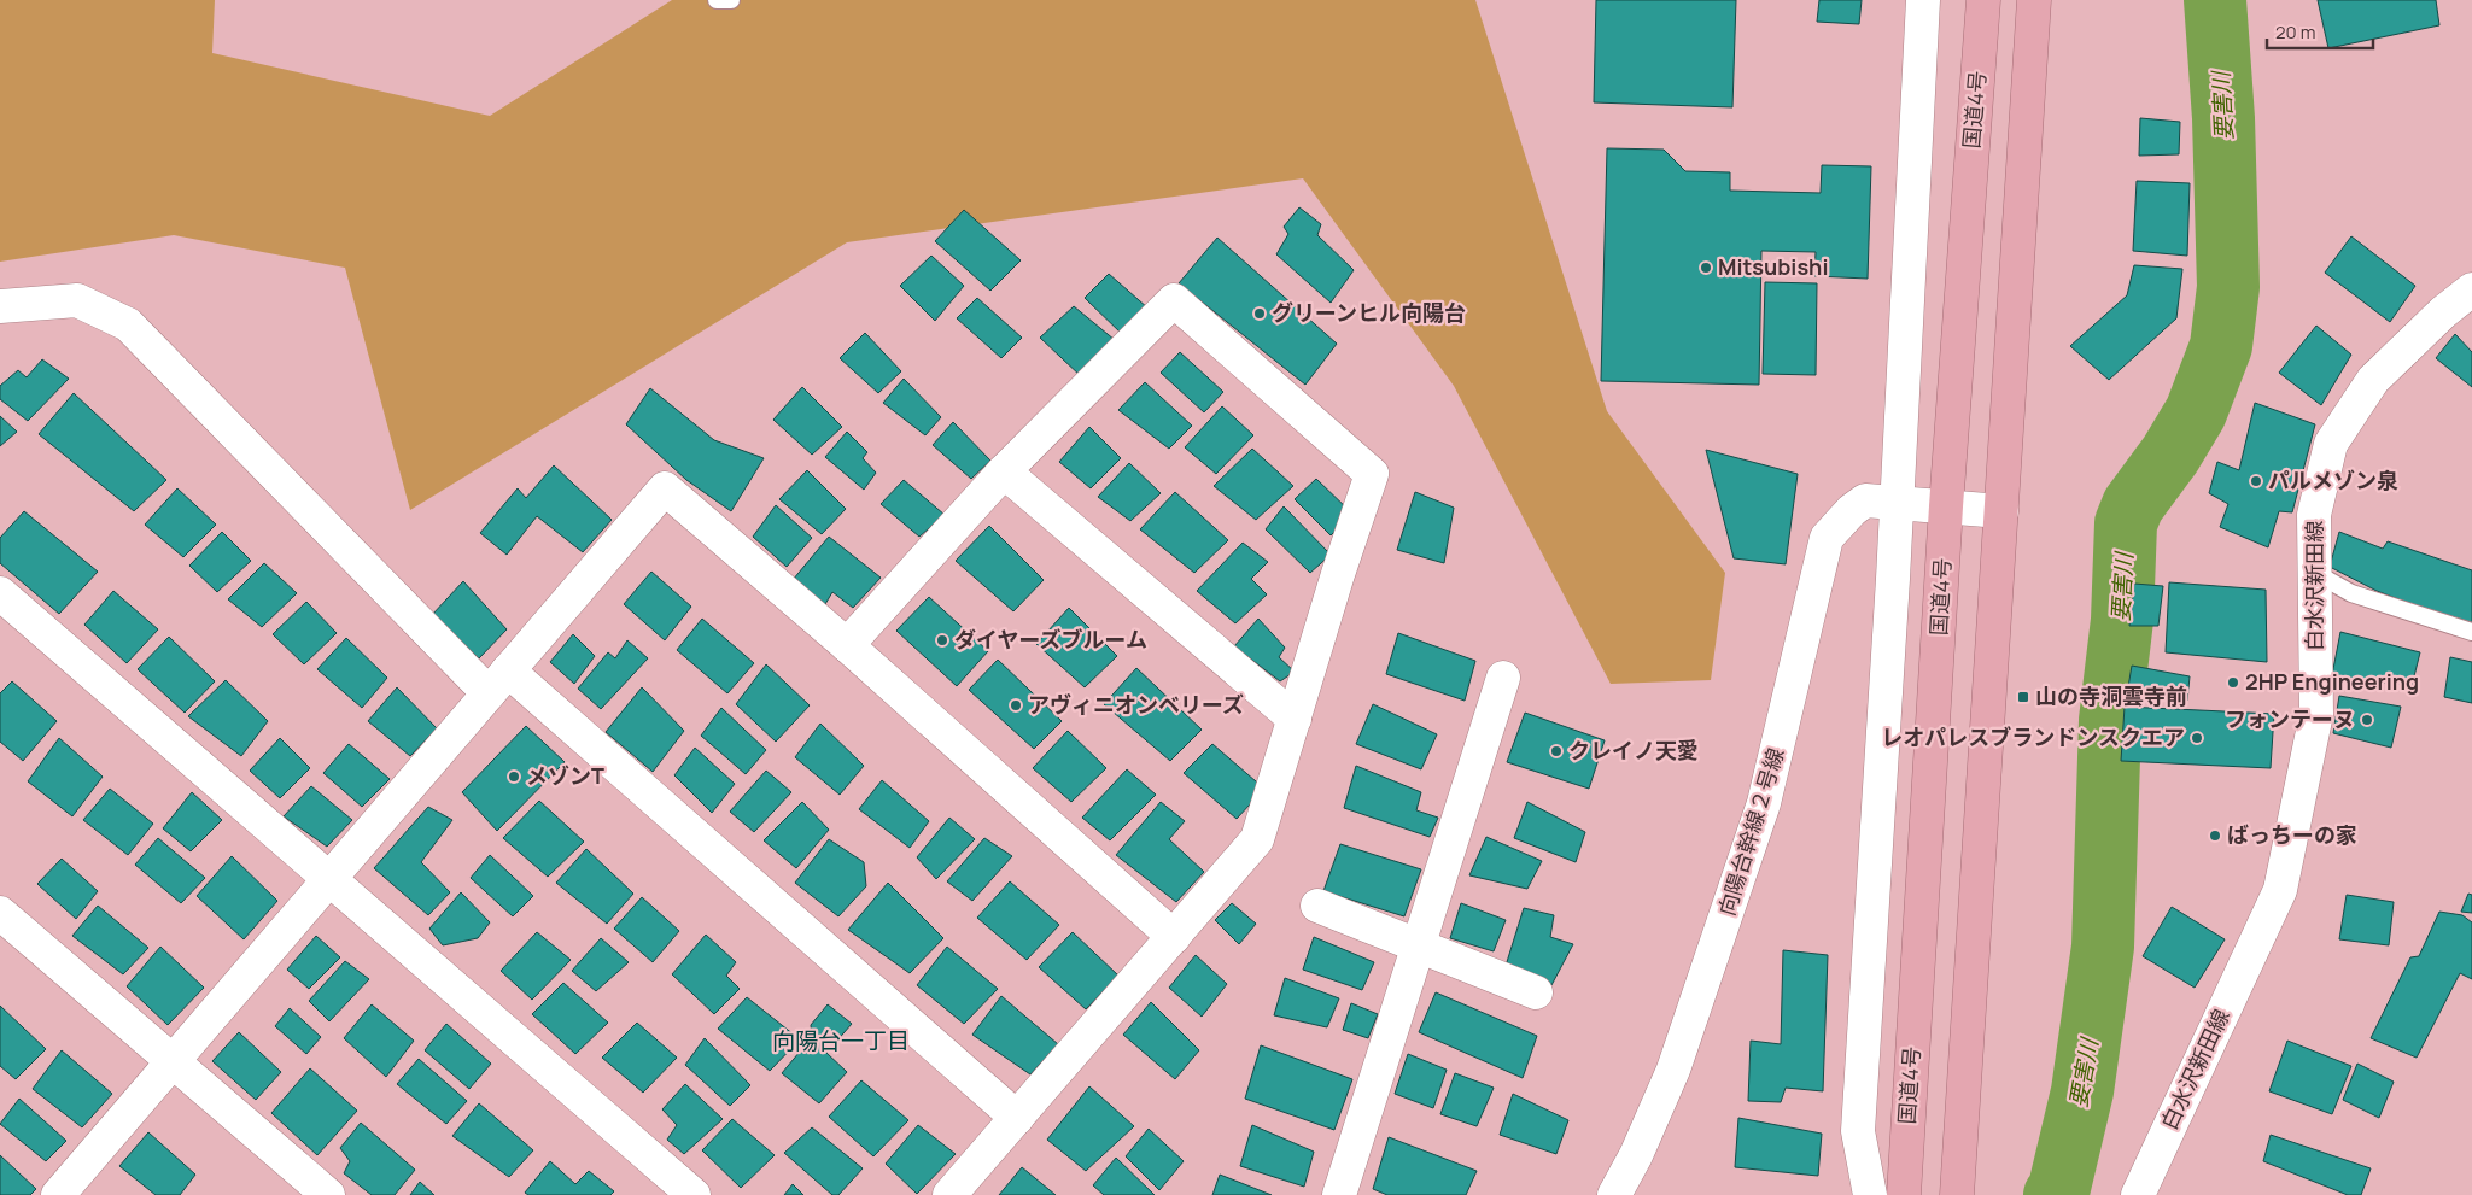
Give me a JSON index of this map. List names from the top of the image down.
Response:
{
  "streets": {
    "highway": ["国道4号"],
    "street": ["白水沢新田線", "向陽台幹線２号線"]
  },
  "crossings": [
    ["国道4号", "向陽台幹線２号線"]
  ],
  "districts": ["向陽台一丁目"],
  "water": ["要害川"],
  "places": {
    "other": [
      "Mitsubishi",
      "グリーンヒル向陽台",
      "パルメゾン泉",
      "ダイヤーズブルーム",
      "2HP Engineering",
      "アヴィニオンベリーズ",
      "フォンテーヌ",
      "レオパレスブランドンスクエア",
      "クレイノ天愛",
      "メゾンT",
      "ばっちーの家"
    ],
    "transit": ["山の寺洞雲寺前"]
  },
  "scale_bar": "20 m"
}
